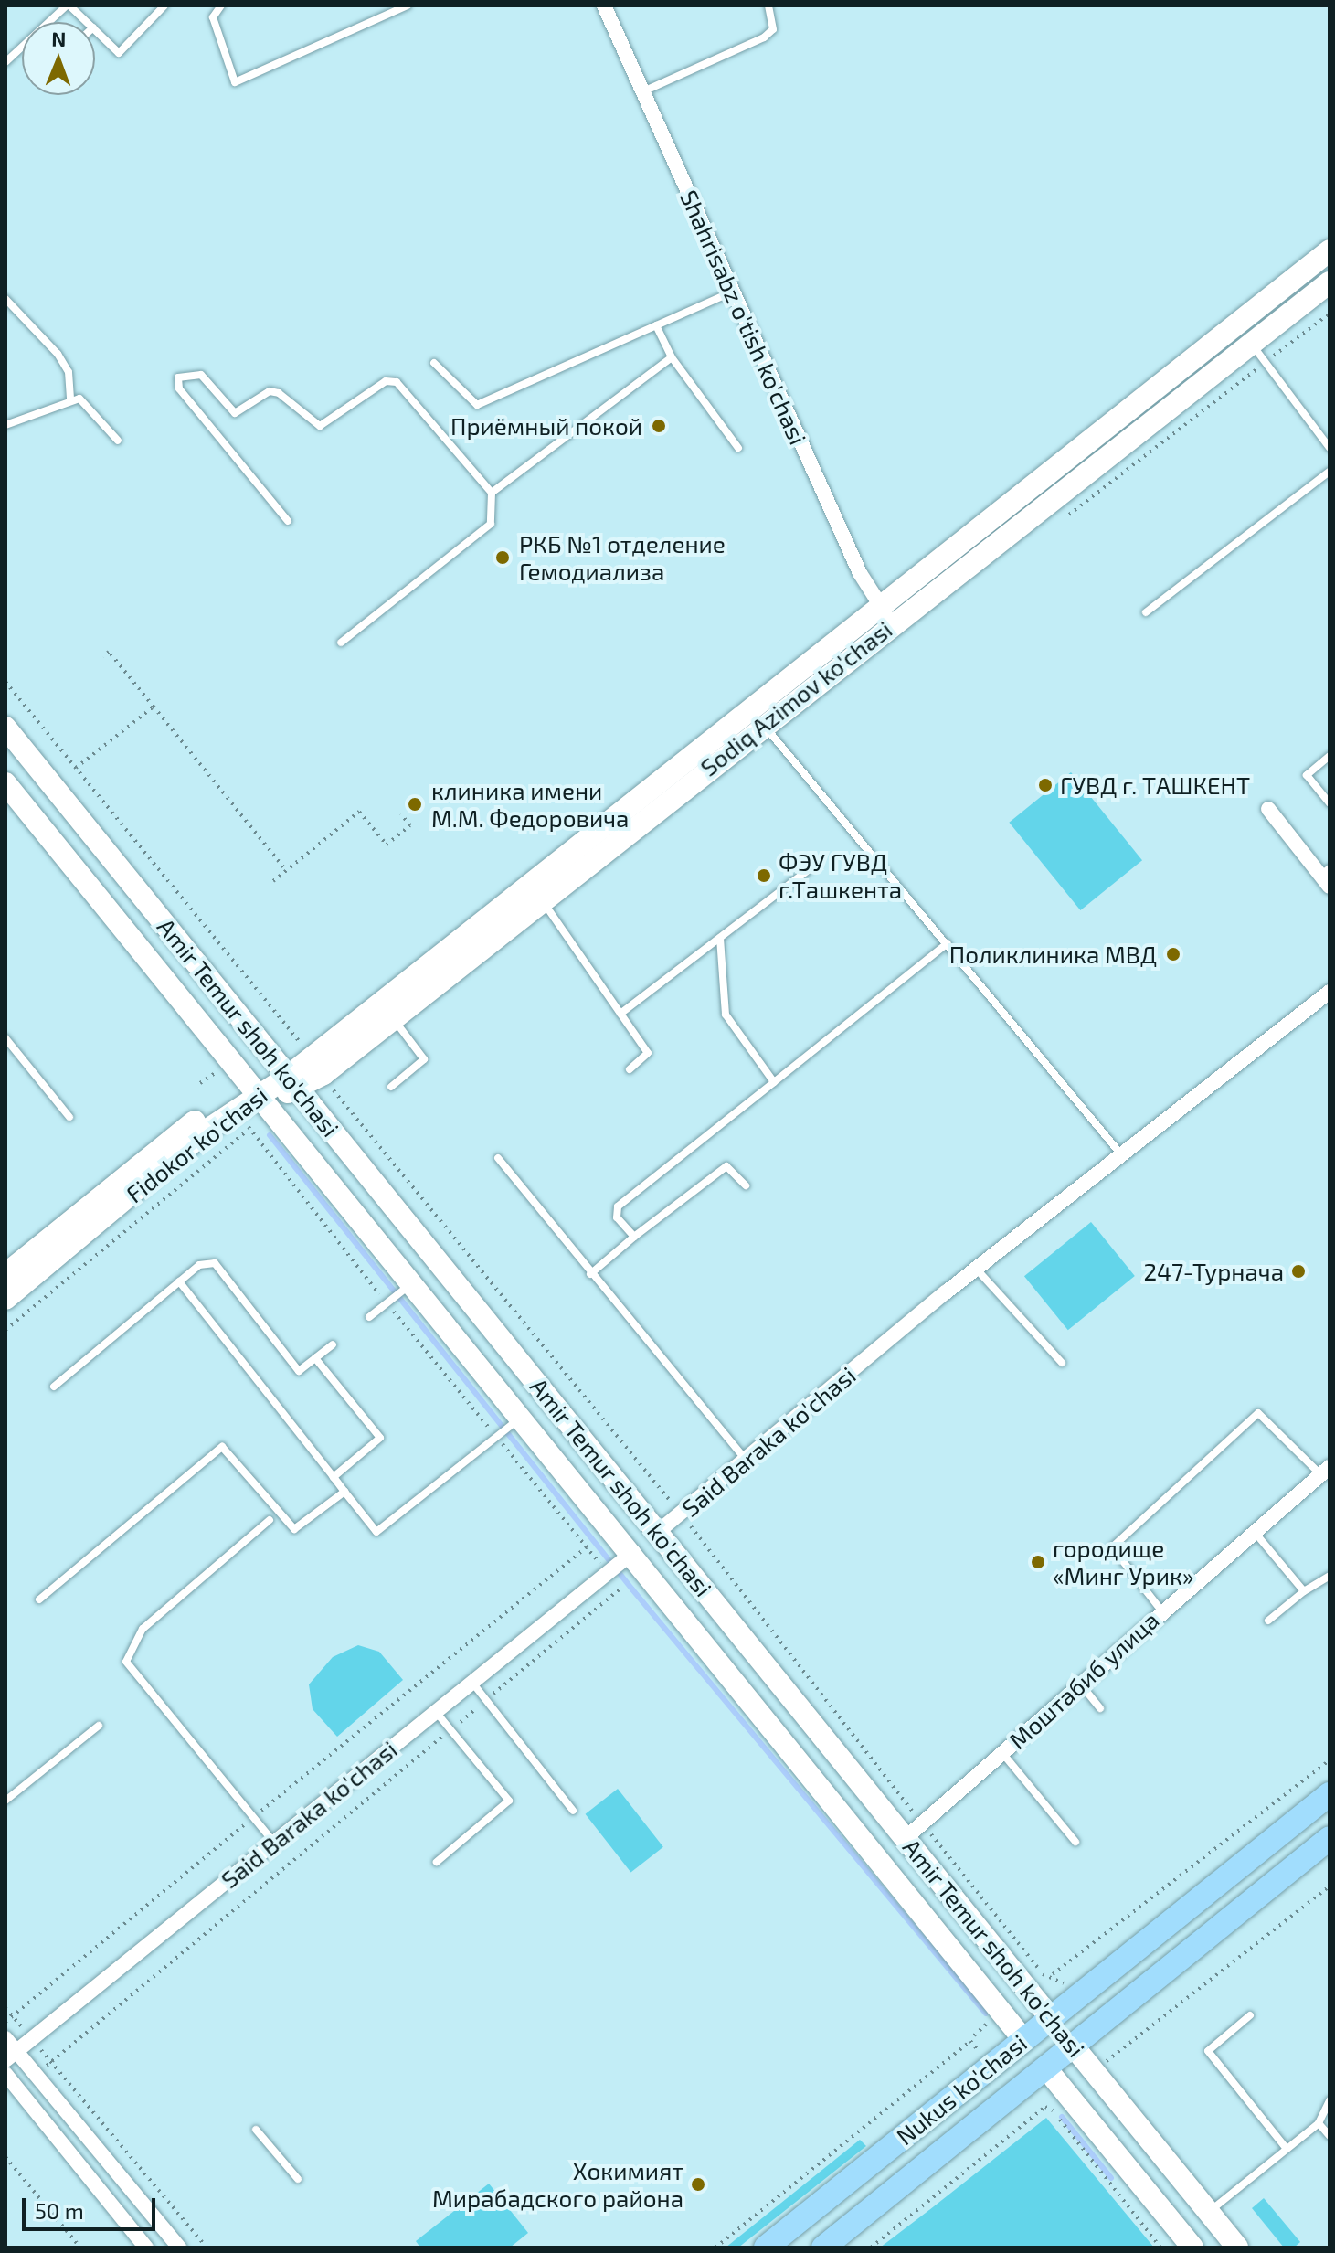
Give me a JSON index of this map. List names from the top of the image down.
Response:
{
  "streets": {
    "main road": [
      "Sodiq Azimov ko'chasi",
      "Amir Temur shoh ko'chasi",
      "Fidokor ko'chasi",
      "Said Baraka ko'chasi",
      "Nukus ko'chasi"
    ],
    "street": ["Shahrisabz o'tish ko'chasi", "Моштабиб улица"]
  },
  "crossings": [
    ["Shahrisabz o'tish ko'chasi", "Sodiq Azimov ko'chasi"],
    ["Sodiq Azimov ko'chasi", "Amir Temur shoh ko'chasi"],
    ["Sodiq Azimov ko'chasi", "Fidokor ko'chasi"],
    ["Amir Temur shoh ko'chasi", "Fidokor ko'chasi"],
    ["Amir Temur shoh ko'chasi", "Said Baraka ko'chasi"],
    ["Amir Temur shoh ko'chasi", "Моштабиб улица"],
    ["Amir Temur shoh ko'chasi", "Nukus ko'chasi"]
  ],
  "places": [
    "Приёмный покой",
    "РКБ №1 отделение Гемодиализа",
    "ГУВД г. ТАШКЕНТ",
    "клиника имени М.М. Федоровича",
    "ФЭУ ГУВД г.Ташкента",
    "Поликлиника МВД",
    "247-Турнача",
    "городище «Минг Урик»",
    "Хокимият Мирабадского района"
  ],
  "scale_bar": "50 m",
  "north": "top"
}
